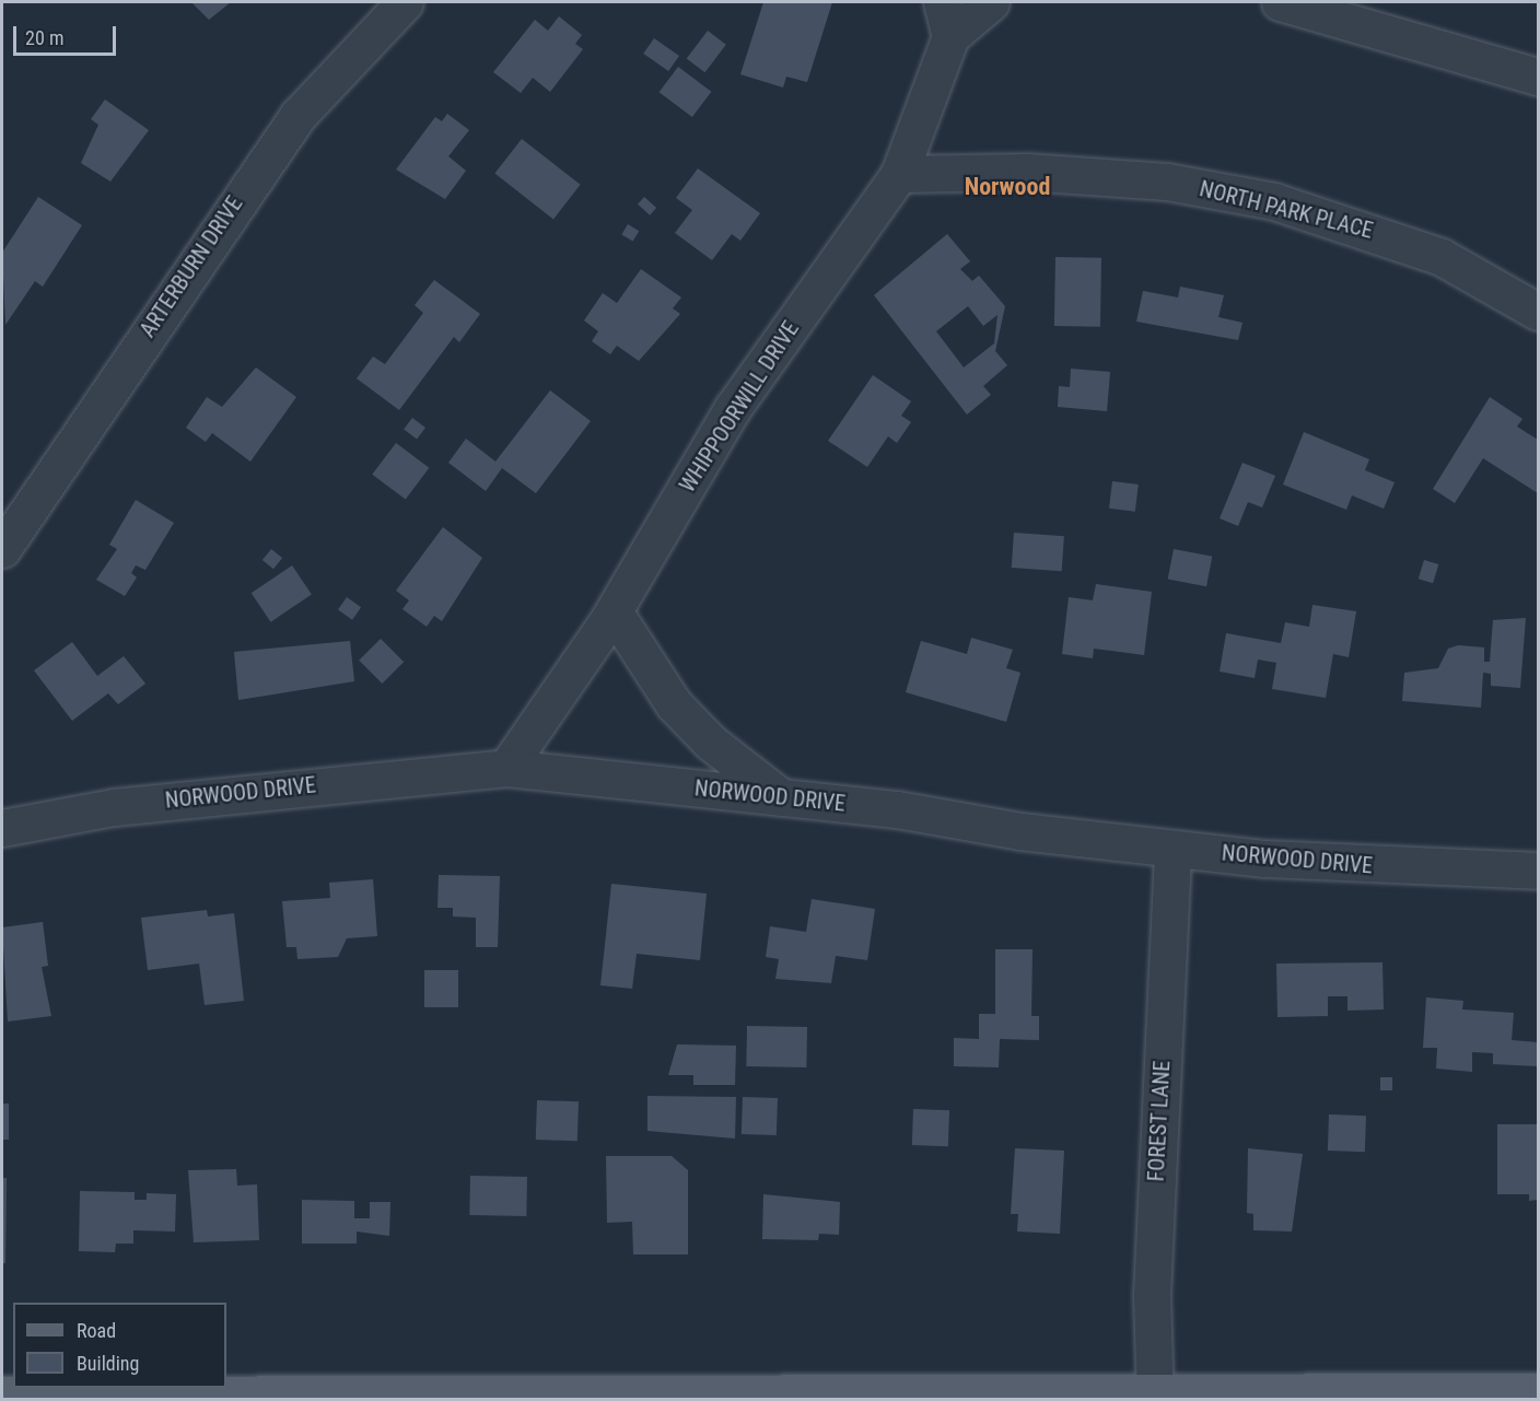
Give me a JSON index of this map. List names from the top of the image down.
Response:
{
  "streets": {
    "street": [
      "NORTH PARK PLACE",
      "ARTERBURN DRIVE",
      "WHIPPOORWILL DRIVE",
      "NORWOOD DRIVE",
      "FOREST LANE"
    ]
  },
  "crossings": [
    ["NORTH PARK PLACE", "WHIPPOORWILL DRIVE"],
    ["WHIPPOORWILL DRIVE", "NORWOOD DRIVE"],
    ["NORWOOD DRIVE", "FOREST LANE"]
  ],
  "districts": ["Norwood"],
  "legend": ["Road", "Building"],
  "scale_bar": "20 m"
}
